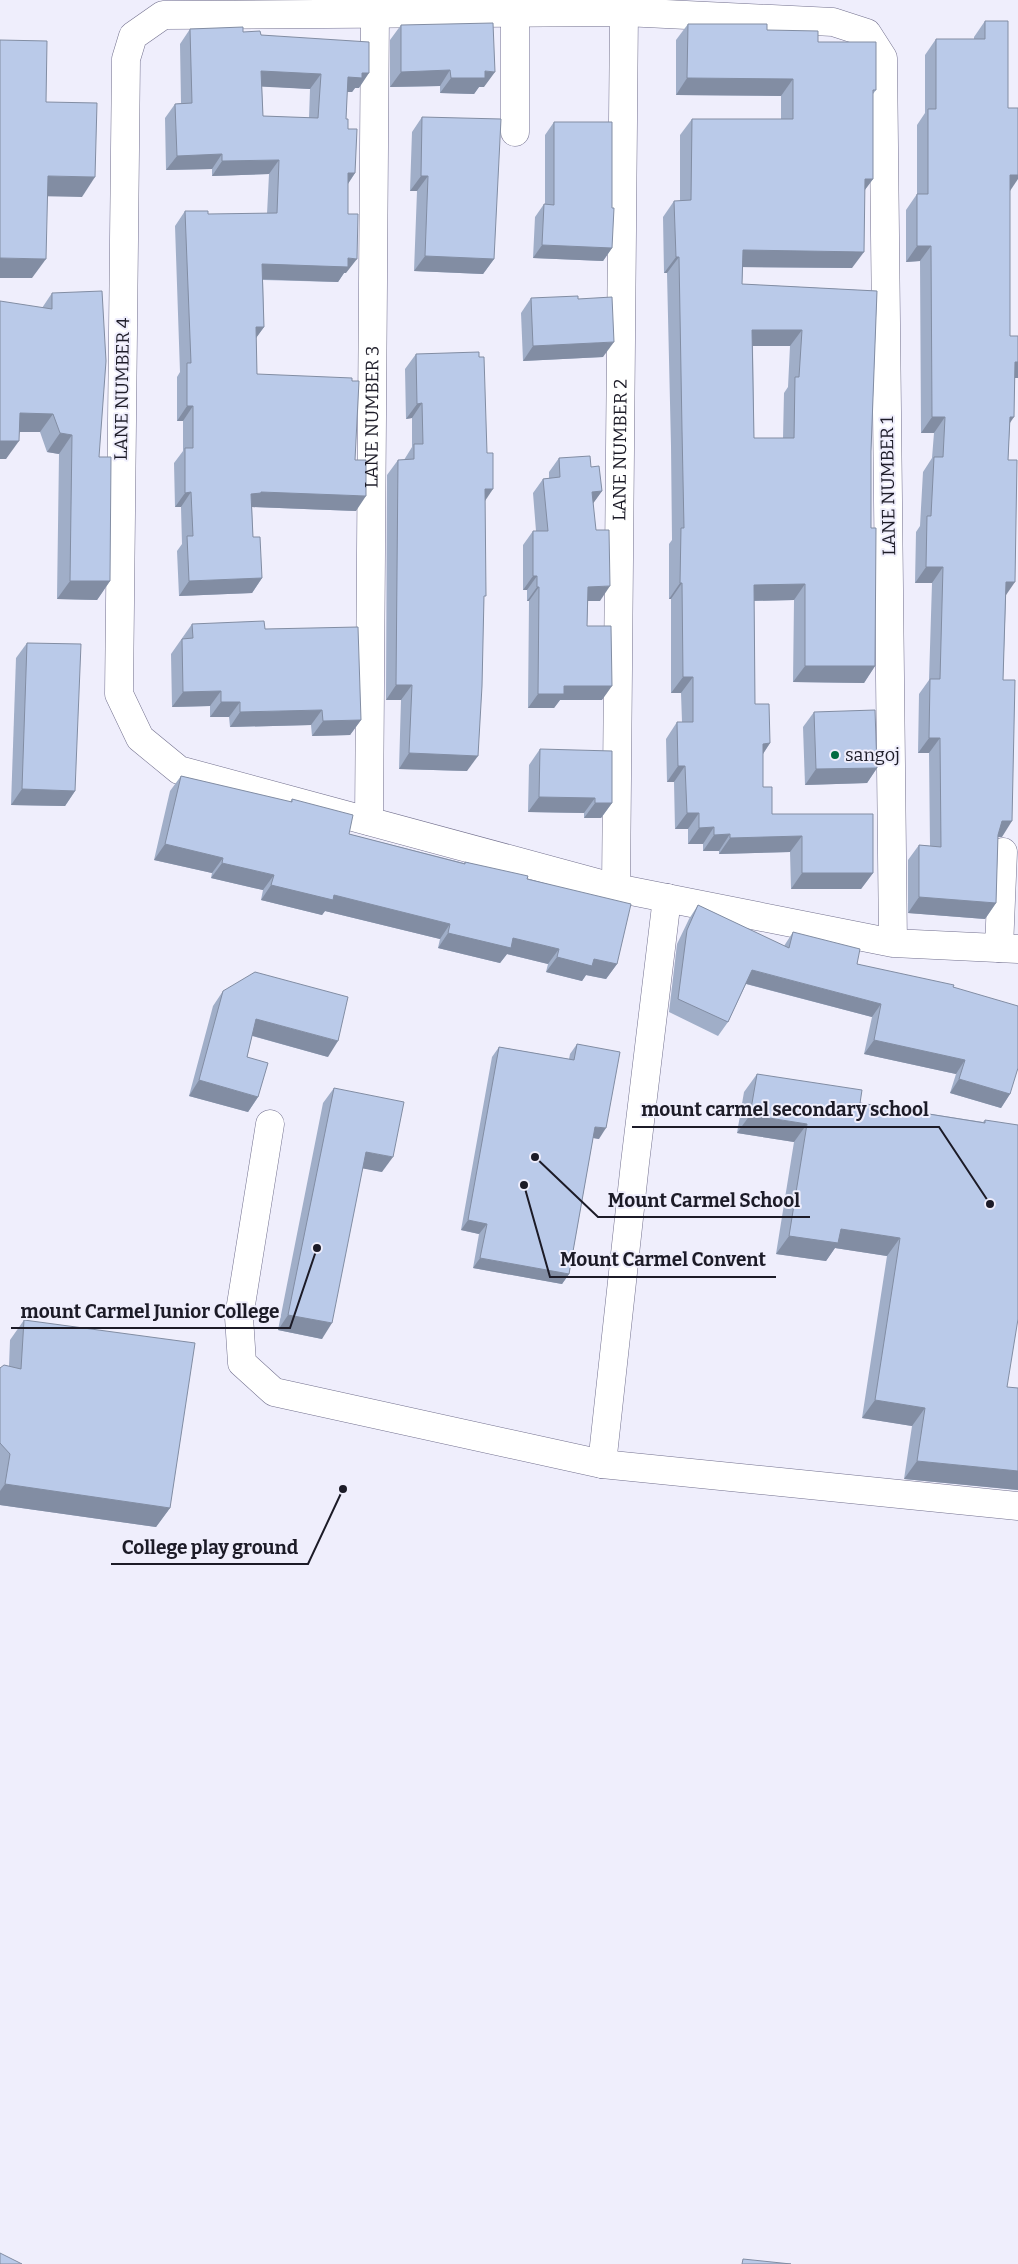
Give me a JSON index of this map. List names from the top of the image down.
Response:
{
  "streets": {
    "street": [
      "LANE NUMBER 4",
      "LANE NUMBER 3",
      "LANE NUMBER 2",
      "LANE NUMBER 1"
    ]
  },
  "crossings": [
    ["LANE NUMBER 4", "LANE NUMBER 3"],
    ["LANE NUMBER 2", "LANE NUMBER 1"]
  ],
  "places": [
    "sangoj",
    "Mount Carmel School",
    "Mount Carmel Convent",
    "mount carmel secondary school",
    "mount Carmel Junior College",
    "College play ground"
  ]
}
